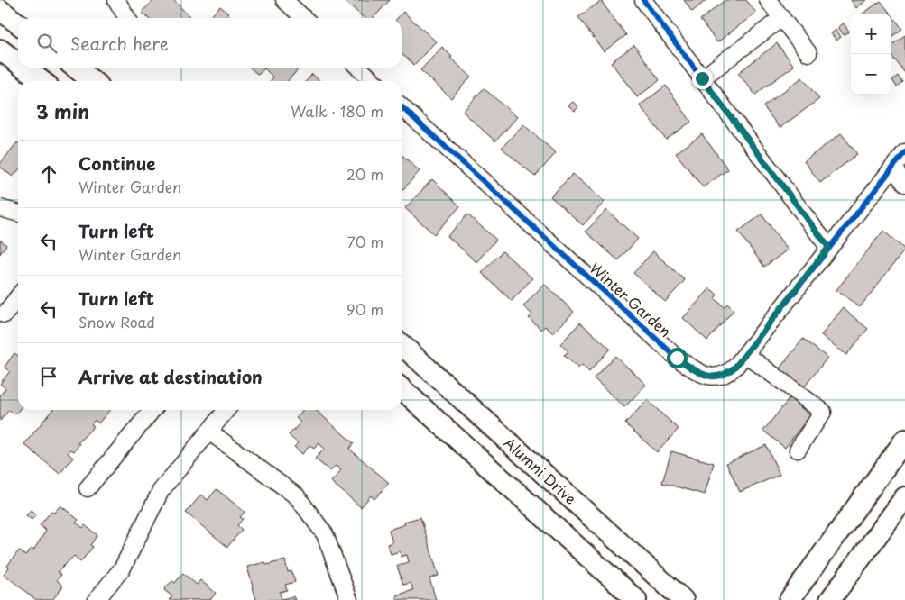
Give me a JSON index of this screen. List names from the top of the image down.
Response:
{
  "streets": {
    "main road": ["Alumni Drive"],
    "street": ["Winter Garden"]
  },
  "page": {
    "map_buttons": ["+", "−"],
    "search": "Search here",
    "heading": ["3 min", "Walk · 180 m"],
    "list": [
      ["Continue", "Winter Garden", "20 m"],
      ["Turn left", "Winter Garden", "70 m"],
      ["Turn left", "Snow Road", "90 m"],
      "Arrive at destination"
    ]
  }
}
